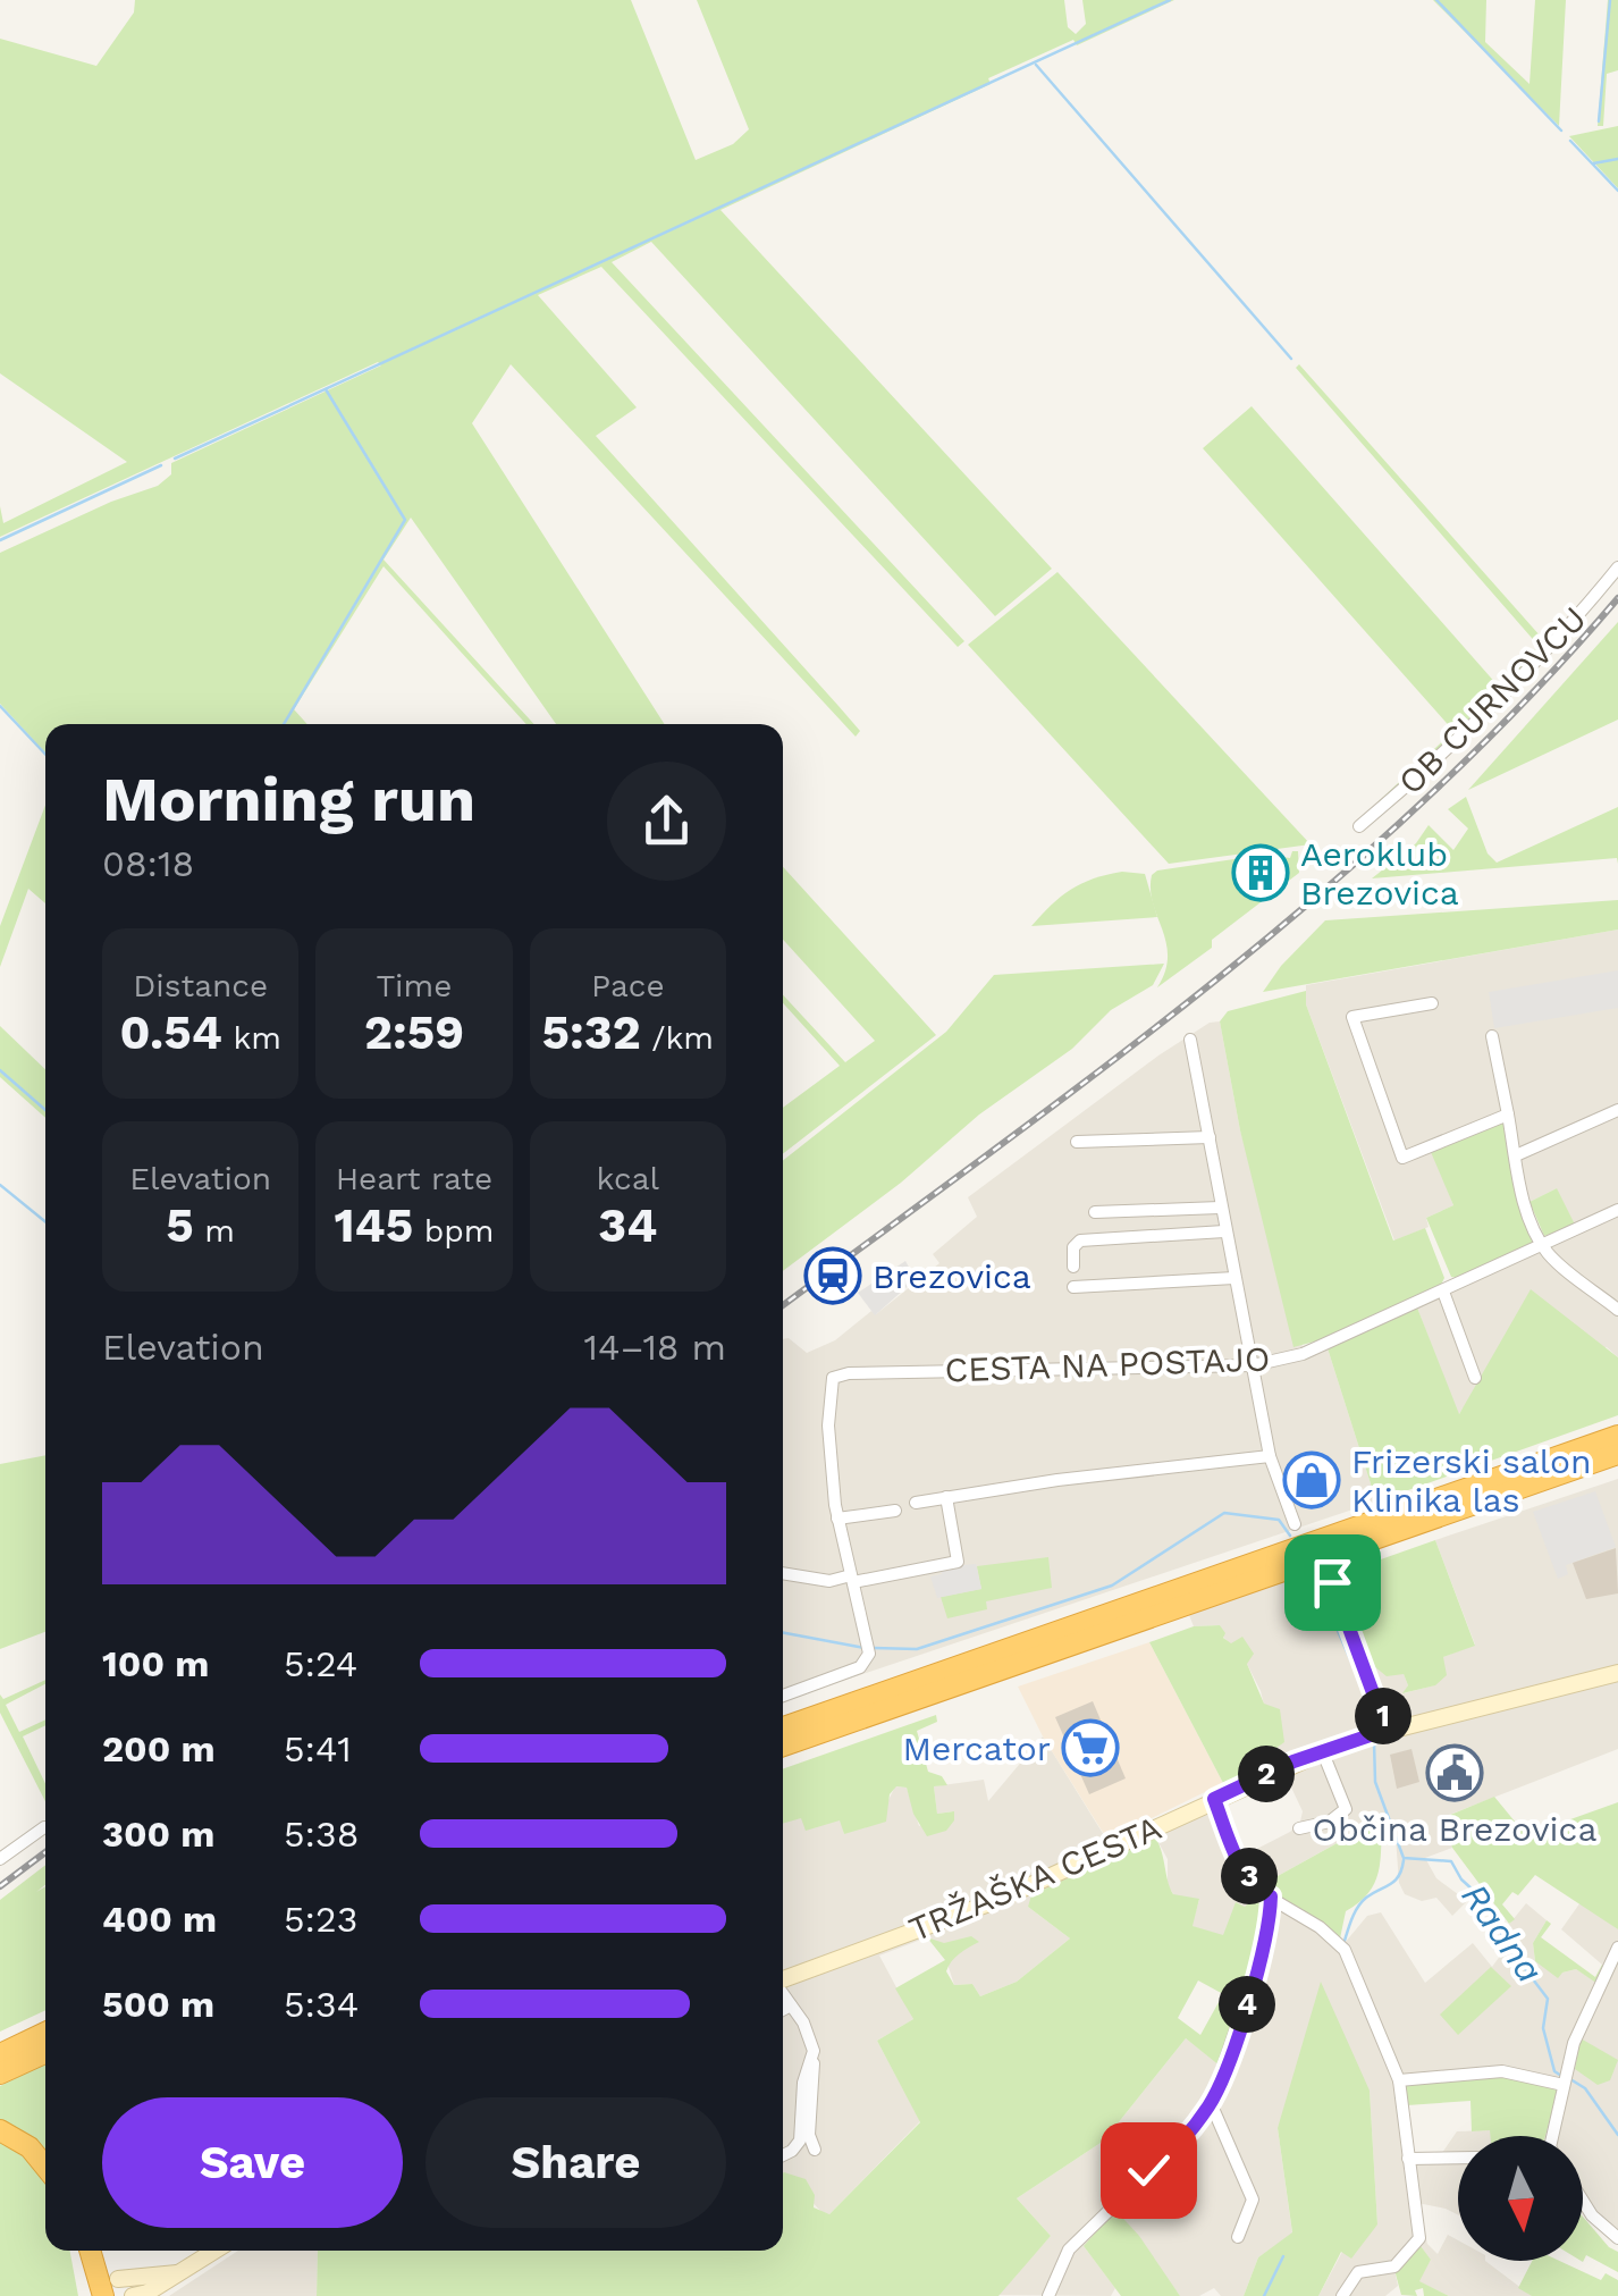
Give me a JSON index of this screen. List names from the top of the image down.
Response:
{
  "streets": {
    "main road": ["TRŽAŠKA CESTA"],
    "street": ["OB CURNOVCU", "CESTA NA POSTAJO"]
  },
  "water": ["Radna"],
  "places": {
    "building": ["Aeroklub Brezovica"],
    "station": ["Brezovica"],
    "shop": ["Frizerski salon Klinika las"],
    "supermarket": ["Mercator"],
    "public building": ["Občina Brezovica"]
  },
  "north": "bottom",
  "page": {
    "heading": ["Morning run", "08:18"],
    "stats": [
      ["Distance", "0.54 km"],
      ["Time", "2:59"],
      ["Pace", "5:32 /km"],
      ["Elevation", "5 m"],
      ["Heart rate", "145 bpm"],
      ["kcal", "34"]
    ],
    "chart": ["Elevation", "14–18 m"],
    "list": [
      {
        "name": "100 m",
        "note": "5:24"
      },
      {
        "name": "200 m",
        "note": "5:41"
      },
      {
        "name": "300 m",
        "note": "5:38"
      },
      {
        "name": "400 m",
        "note": "5:23"
      },
      {
        "name": "500 m",
        "note": "5:34"
      }
    ],
    "pins": [
      "1",
      "2",
      "3",
      "4"
    ],
    "buttons": ["Save", "Share"]
  }
}
